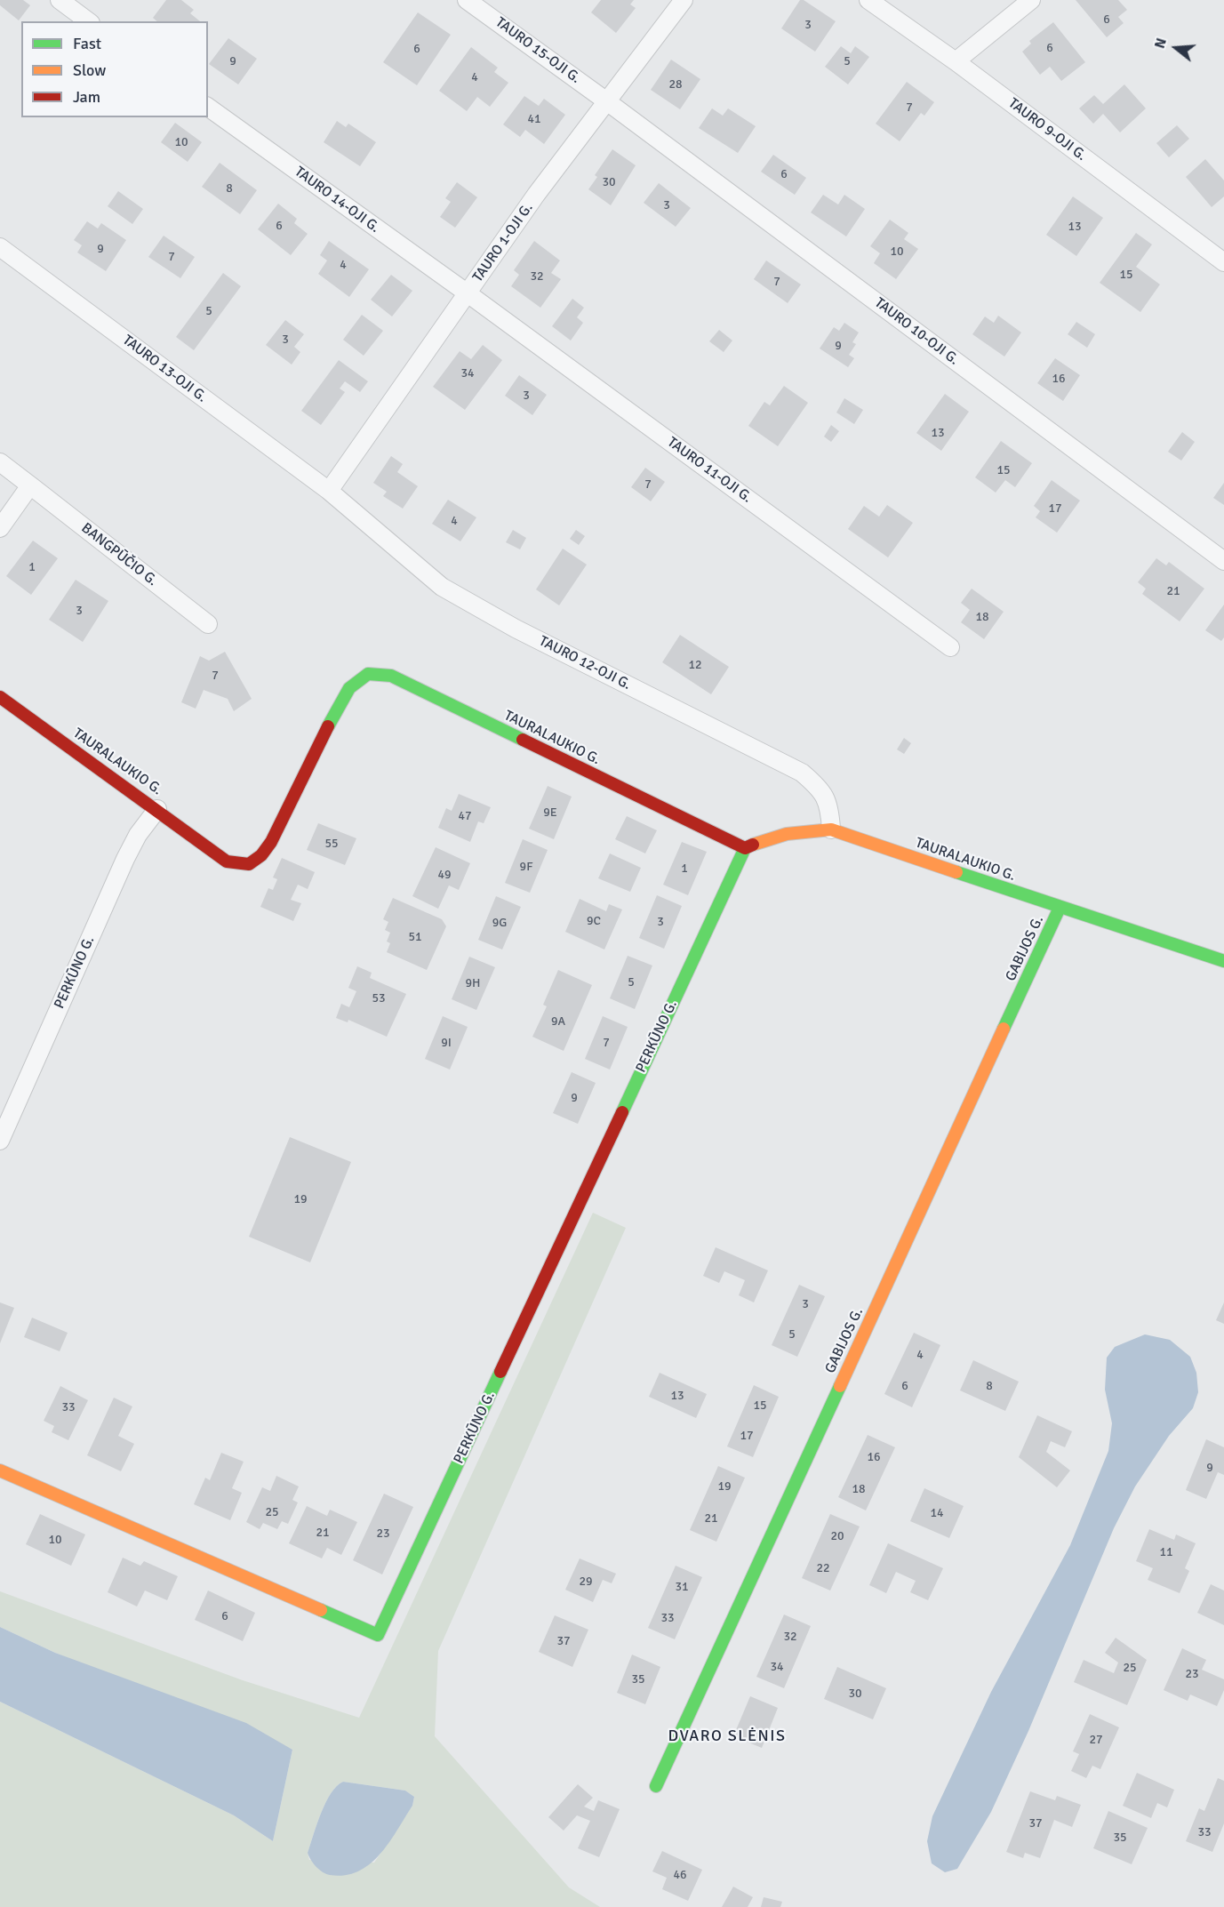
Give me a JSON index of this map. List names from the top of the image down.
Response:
{
  "streets": {
    "street": [
      "TAURO 15-OJI G.",
      "TAURO 9-OJI G.",
      "TAURO 14-OJI G.",
      "TAURO 1-OJI G.",
      "TAURO 10-OJI G.",
      "TAURO 13-OJI G.",
      "TAURO 11-OJI G.",
      "BANGPŪČIO G.",
      "TAURO 12-OJI G.",
      "TAURALAUKIO G.",
      "GABIJOS G.",
      "PERKŪNO G."
    ]
  },
  "crossings": [
    ["TAURO 15-OJI G.", "TAURO 1-OJI G."],
    ["TAURO 15-OJI G.", "TAURO 10-OJI G."],
    ["TAURO 14-OJI G.", "TAURO 1-OJI G."],
    ["TAURO 14-OJI G.", "TAURO 11-OJI G."],
    ["TAURO 1-OJI G.", "TAURO 10-OJI G."],
    ["TAURO 1-OJI G.", "TAURO 13-OJI G."],
    ["TAURO 1-OJI G.", "TAURO 11-OJI G."],
    ["TAURO 1-OJI G.", "TAURO 12-OJI G."],
    ["TAURO 13-OJI G.", "TAURO 12-OJI G."],
    ["TAURO 12-OJI G.", "TAURALAUKIO G."],
    ["TAURALAUKIO G.", "GABIJOS G."],
    ["TAURALAUKIO G.", "PERKŪNO G."]
  ],
  "districts": ["DVARO SLĖNIS"],
  "house_numbers": [
    "6",
    "3",
    "6",
    "6",
    "9",
    "5",
    "4",
    "28",
    "7",
    "41",
    "10",
    "6",
    "30",
    "8",
    "3",
    "6",
    "13",
    "9",
    "10",
    "7",
    "4",
    "15",
    "32",
    "7",
    "5",
    "3",
    "9",
    "34",
    "16",
    "3",
    "13",
    "15",
    "7",
    "17",
    "4",
    "1",
    "21",
    "3",
    "18",
    "12",
    "7",
    "9E",
    "47",
    "55",
    "9F",
    "1",
    "49",
    "9C",
    "3",
    "9G",
    "51",
    "5",
    "9H",
    "53",
    "9A",
    "9I",
    "7",
    "9",
    "19",
    "3",
    "5",
    "4",
    "6",
    "8",
    "13",
    "15",
    "33",
    "17",
    "16",
    "9",
    "19",
    "18",
    "25",
    "14",
    "21",
    "21",
    "23",
    "20",
    "10",
    "11",
    "22",
    "29",
    "31",
    "6",
    "33",
    "32",
    "37",
    "34",
    "25",
    "23",
    "35",
    "30",
    "27",
    "37",
    "33",
    "35",
    "46"
  ],
  "legend": ["Fast", "Slow", "Jam"],
  "north": "left"
}
